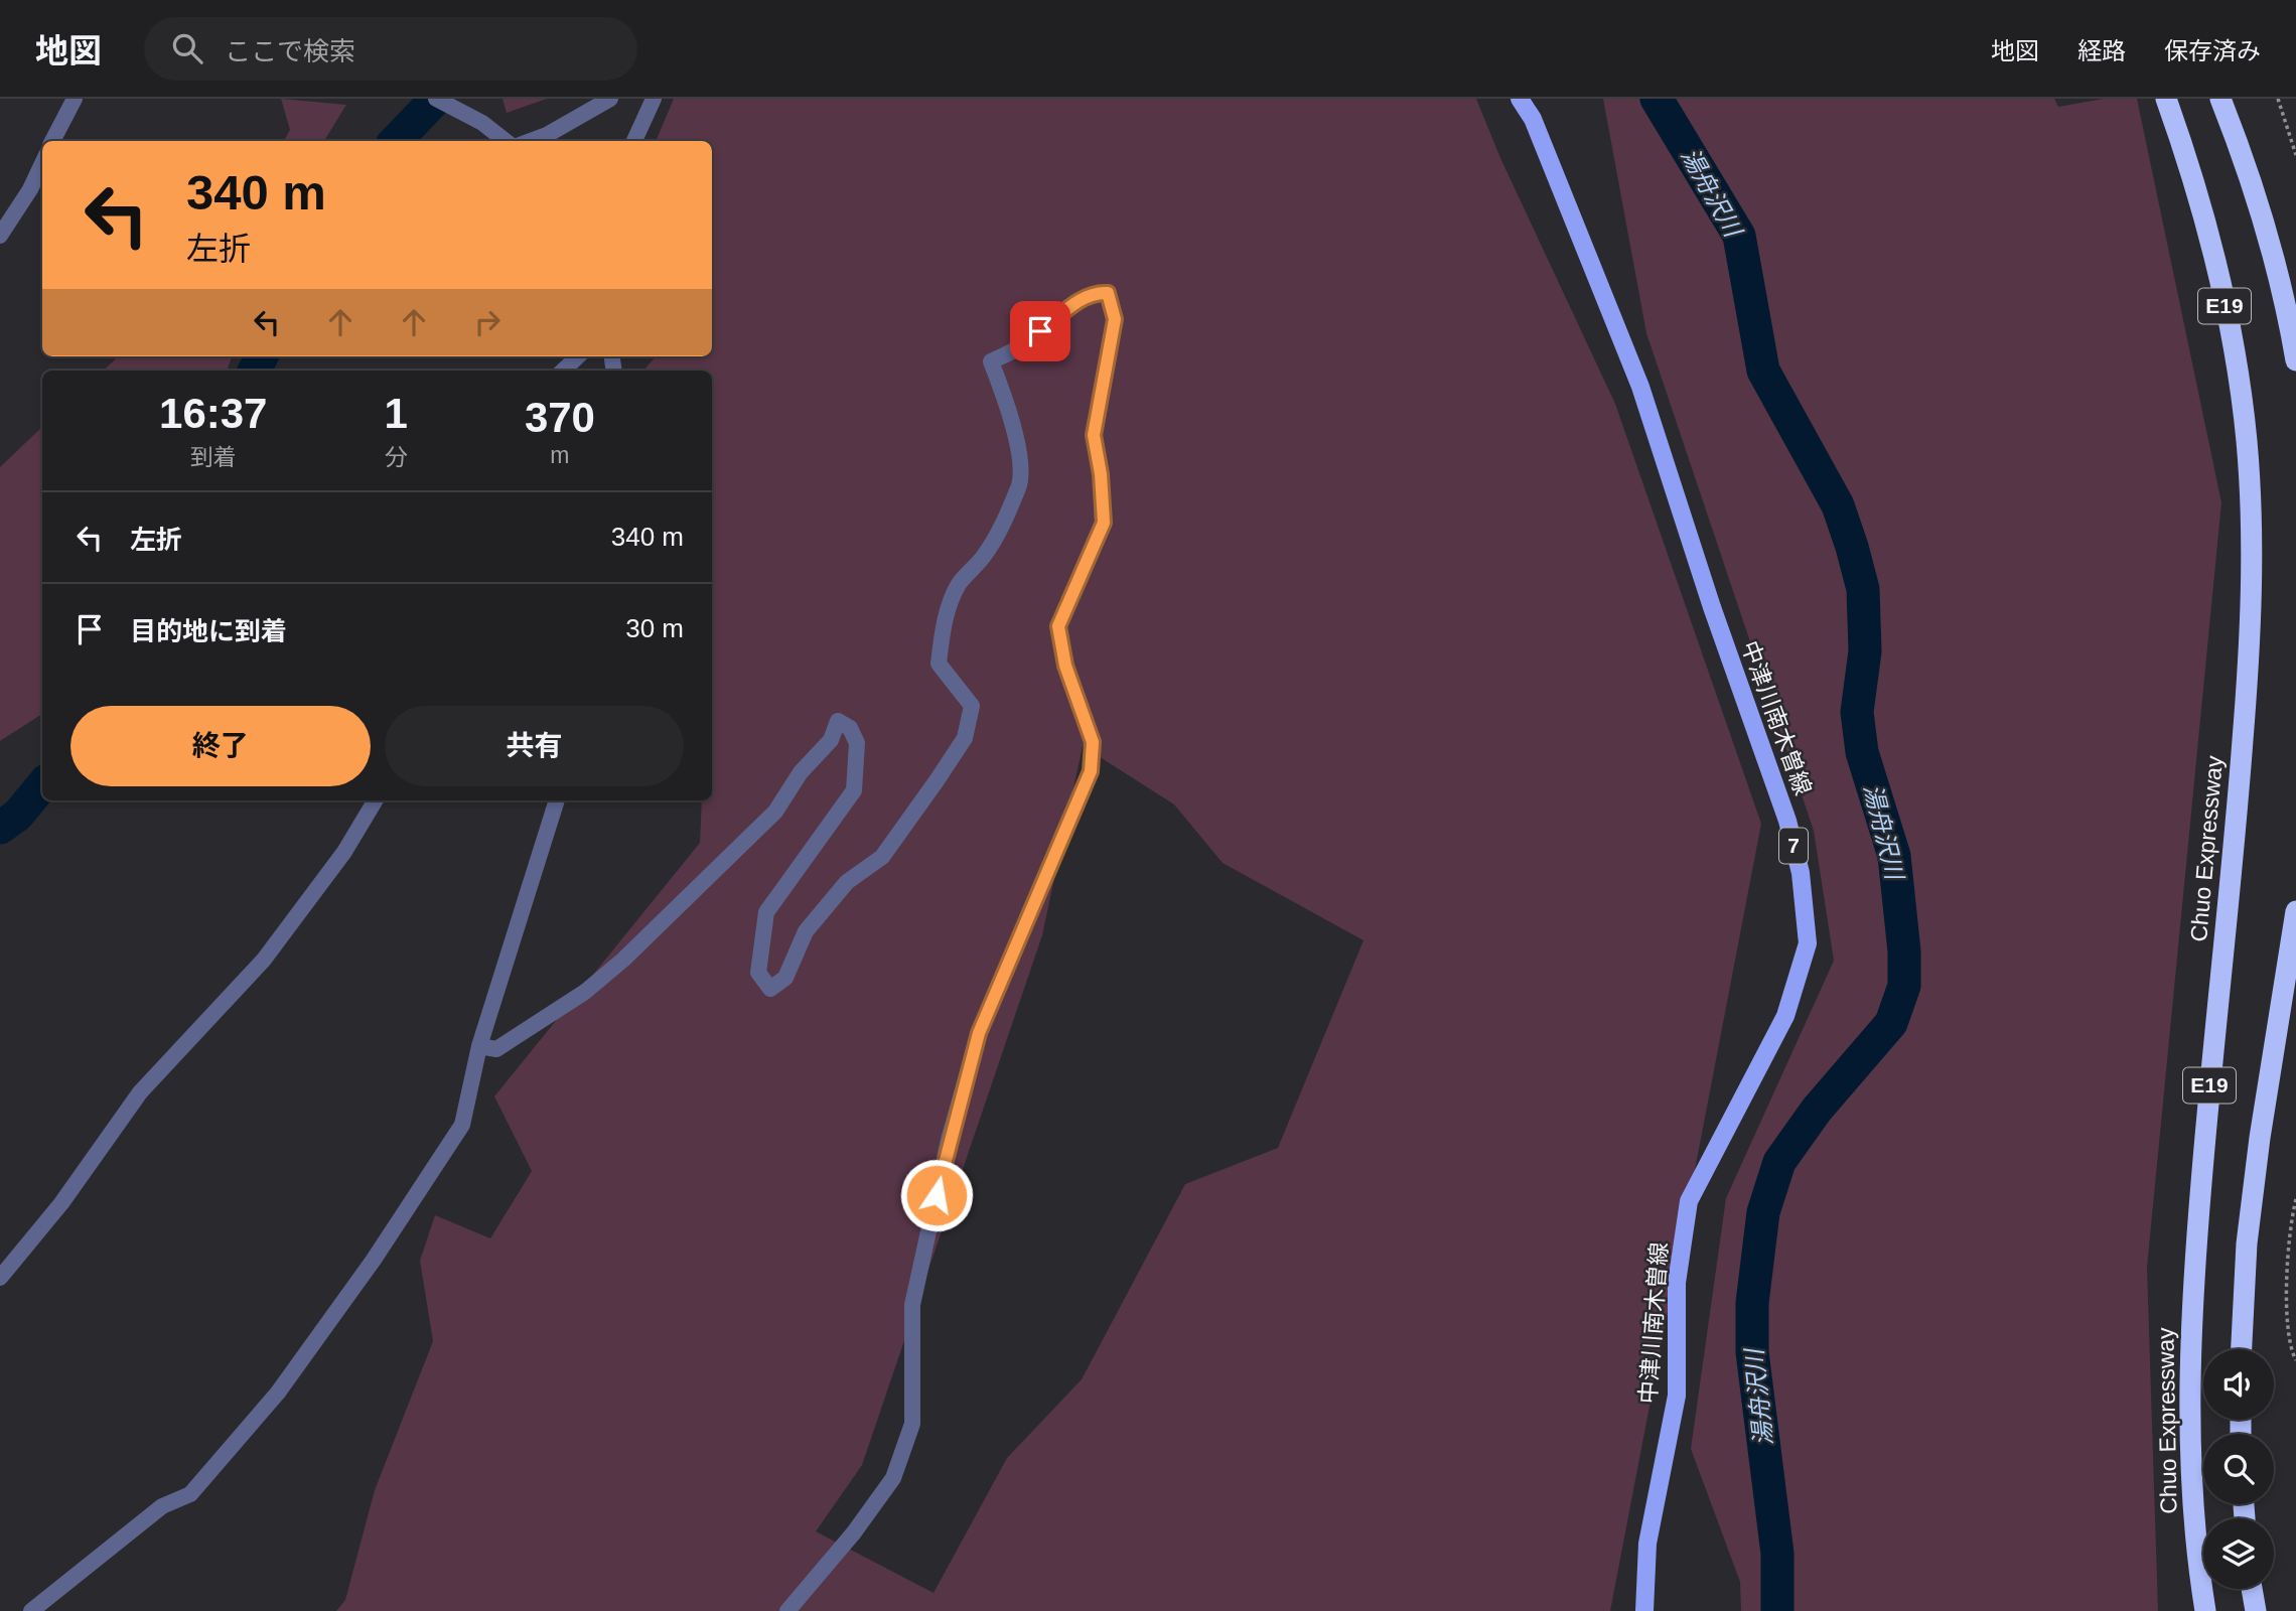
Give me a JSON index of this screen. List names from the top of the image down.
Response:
{
  "streets": {
    "highway": ["E19", "Chuo Expressway"],
    "main road": ["中津川南木曽線", "7"]
  },
  "water": ["湯舟沢川"],
  "page": {
    "header": "地図",
    "search": "ここで検索",
    "nav": ["地図", "経路", "保存済み"],
    "turn": ["340 m", "左折"],
    "eta": [
      "16:37",
      "到着",
      "1",
      "分",
      "370",
      "m"
    ],
    "list": [
      {
        "name": "左折",
        "value": "340 m"
      },
      {
        "name": "目的地に到着",
        "value": "30 m"
      }
    ],
    "buttons": ["終了", "共有"]
  }
}
